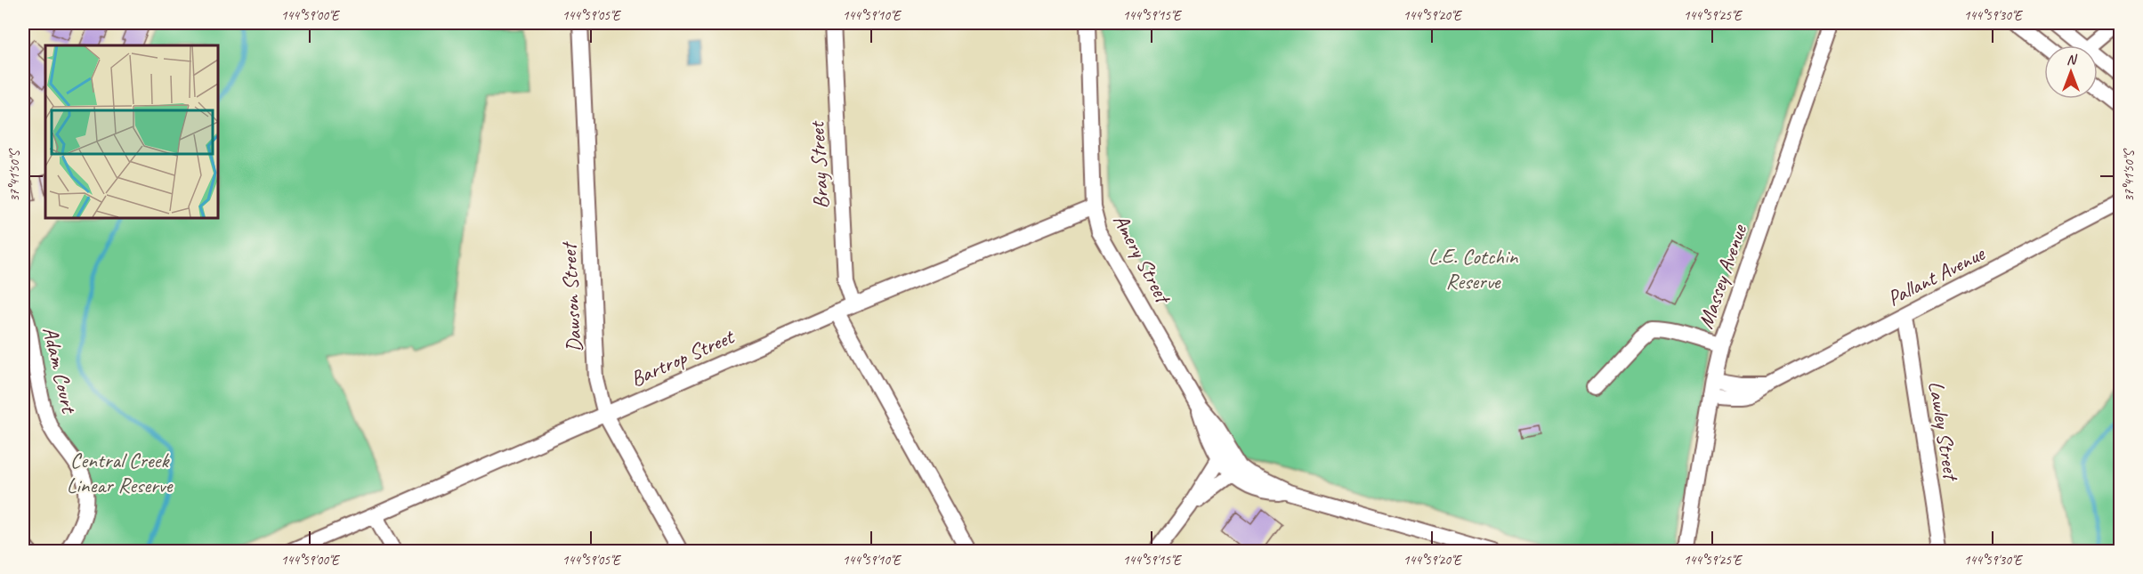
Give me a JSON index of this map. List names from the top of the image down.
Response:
{
  "streets": {
    "street": [
      "Bray Street",
      "Amery Street",
      "Pallant Avenue",
      "Massey Avenue",
      "Dawson Street",
      "Bartrop Street",
      "Adam Court",
      "Lawley Street"
    ]
  },
  "crossings": [
    ["Bray Street", "Bartrop Street"],
    ["Amery Street", "Bartrop Street"],
    ["Pallant Avenue", "Massey Avenue"],
    ["Pallant Avenue", "Lawley Street"],
    ["Dawson Street", "Bartrop Street"]
  ],
  "parks": ["L.E. Cotchin Reserve", "Central Creek Linear Reserve"],
  "north": "top",
  "coordinates": [
    "144°59'00\"E",
    "144°59'05\"E",
    "144°59'10\"E",
    "144°59'15\"E",
    "144°59'20\"E",
    "144°59'25\"E",
    "144°59'30\"E",
    "37°41'50\"S"
  ]
}
